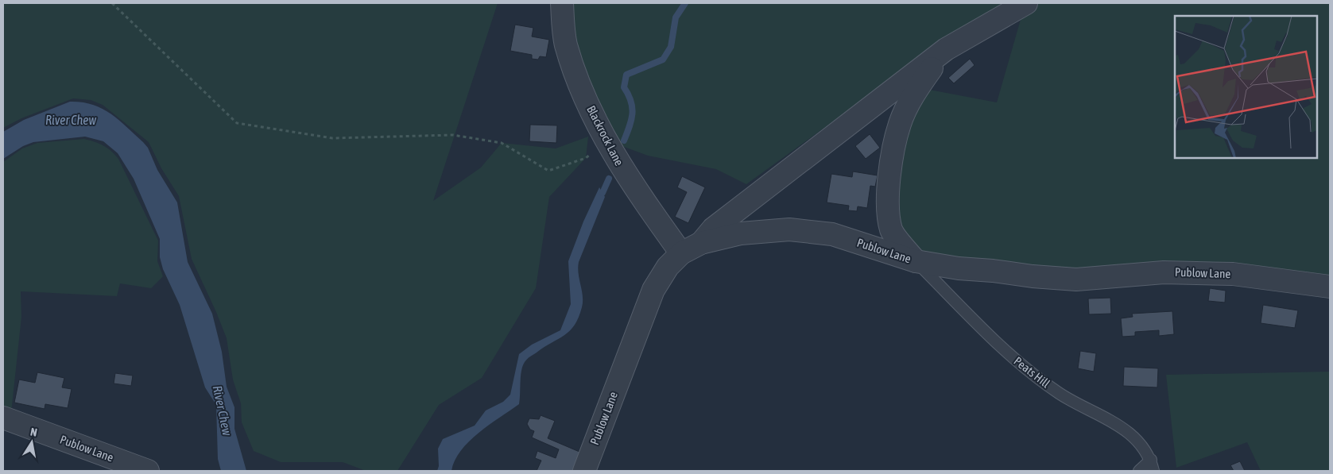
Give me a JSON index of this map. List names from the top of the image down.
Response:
{
  "streets": {
    "street": ["Blackrock Lane", "Publow Lane"],
    "lane": ["Peats Hill"]
  },
  "crossings": [
    ["Blackrock Lane", "Publow Lane"],
    ["Publow Lane", "Peats Hill"]
  ],
  "water": ["River Chew"],
  "north": "top"
}
